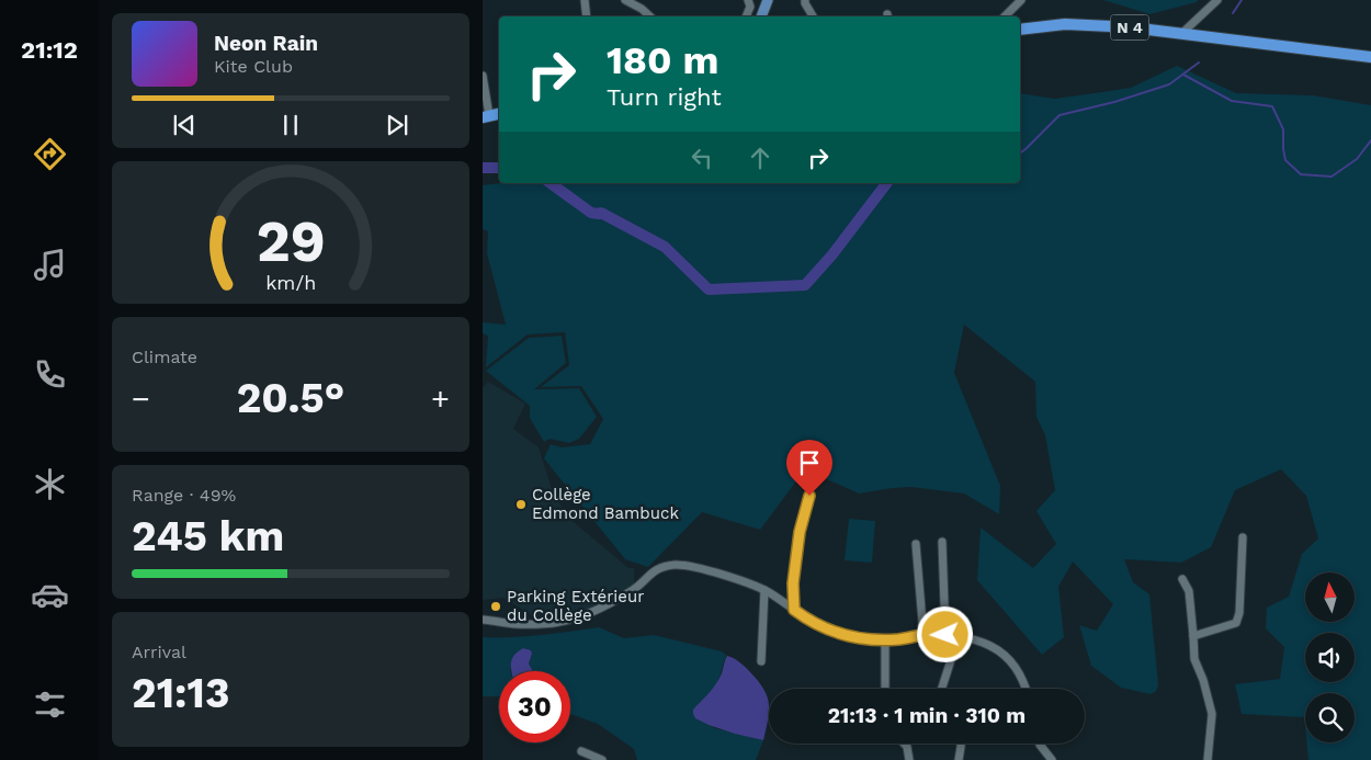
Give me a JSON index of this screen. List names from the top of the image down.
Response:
{
  "streets": {
    "highway": ["N 4"]
  },
  "places": ["Collège Edmond Bambuck", "Parking Extérieur du Collège"],
  "north": "top",
  "page": {
    "tabs": "21:12",
    "turn": ["180 m", "Turn right"],
    "song": ["Neon Rain", "Kite Club"],
    "tile": [
      "Climate",
      ["Range · 49%", "245 km"],
      ["Arrival", "21:13"]
    ],
    "heat": ["−", "20.5°", "+"],
    "limit": "30",
    "trip": "21:13 · 1 min · 310 m",
    "gauge": ["29", "km/h"]
  }
}
